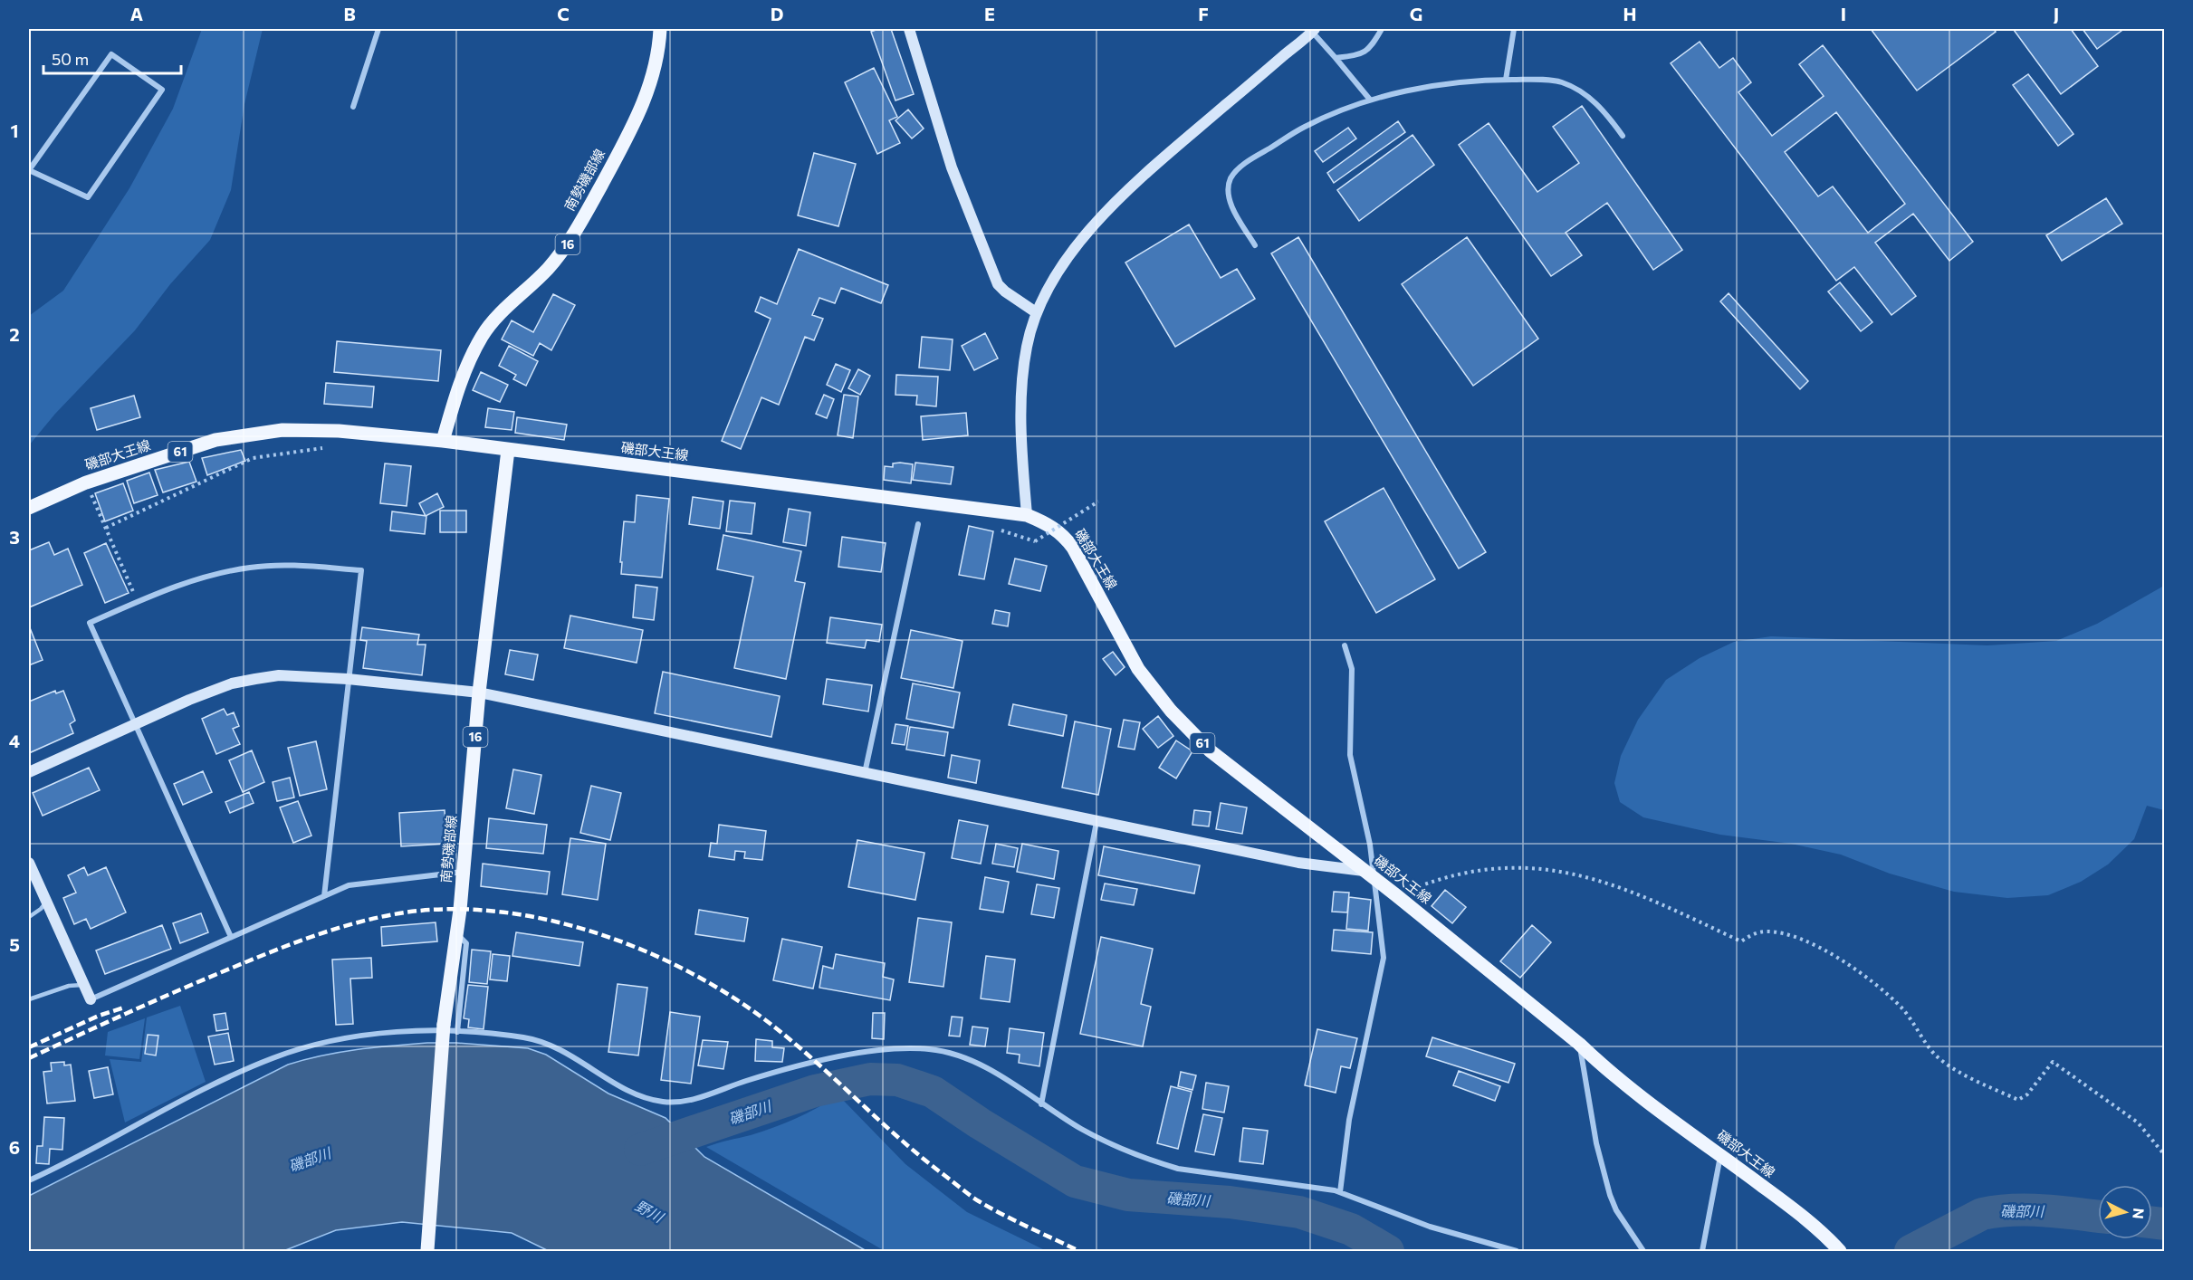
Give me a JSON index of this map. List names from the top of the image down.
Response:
{
  "streets": {
    "main road": [
      "南勢磯部線",
      "16",
      "61",
      "磯部大王線"
    ]
  },
  "crossings": [
    ["南勢磯部線", "磯部大王線"]
  ],
  "water": ["磯部川", "野川"],
  "scale_bar": "50 m",
  "north": "right",
  "grid": {
    "columns": [
      "A",
      "B",
      "C",
      "D",
      "E",
      "F",
      "G",
      "H",
      "I",
      "J"
    ],
    "rows": [
      "1",
      "2",
      "3",
      "4",
      "5",
      "6"
    ]
  }
}
